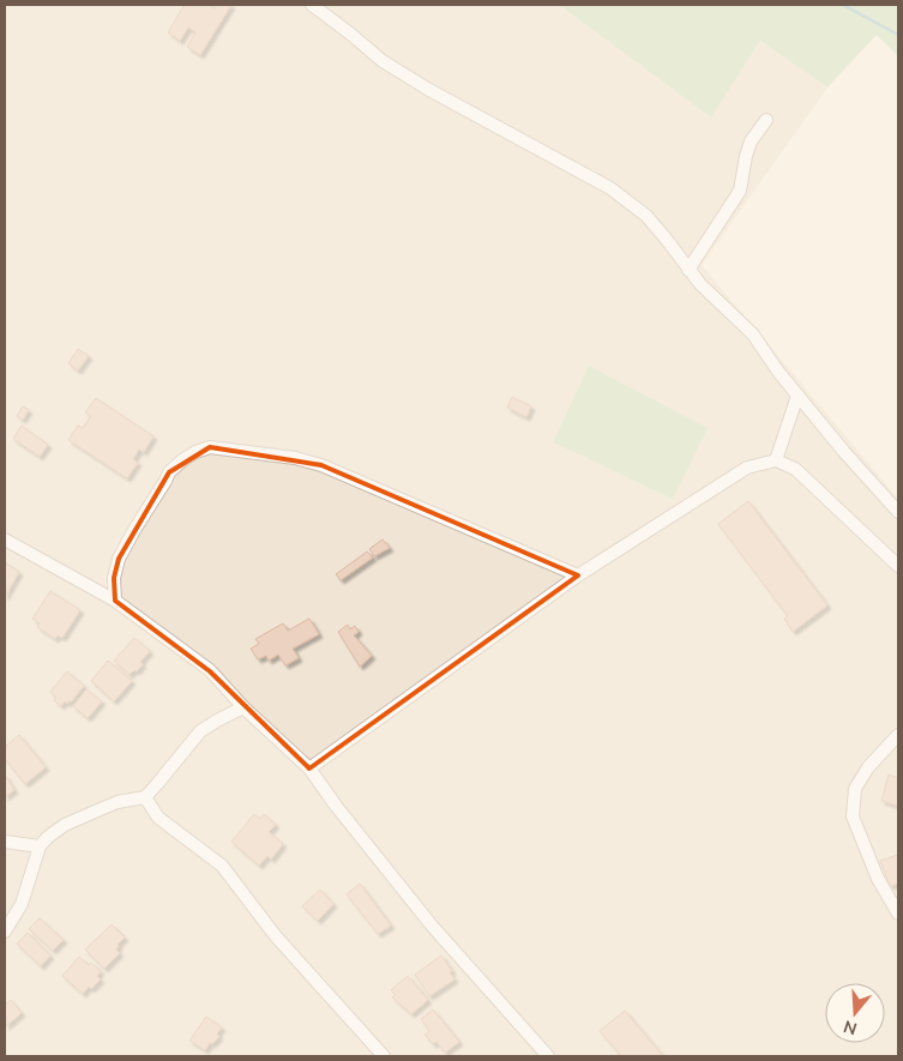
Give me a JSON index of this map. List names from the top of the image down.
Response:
{
  "north": "bottom"
}
